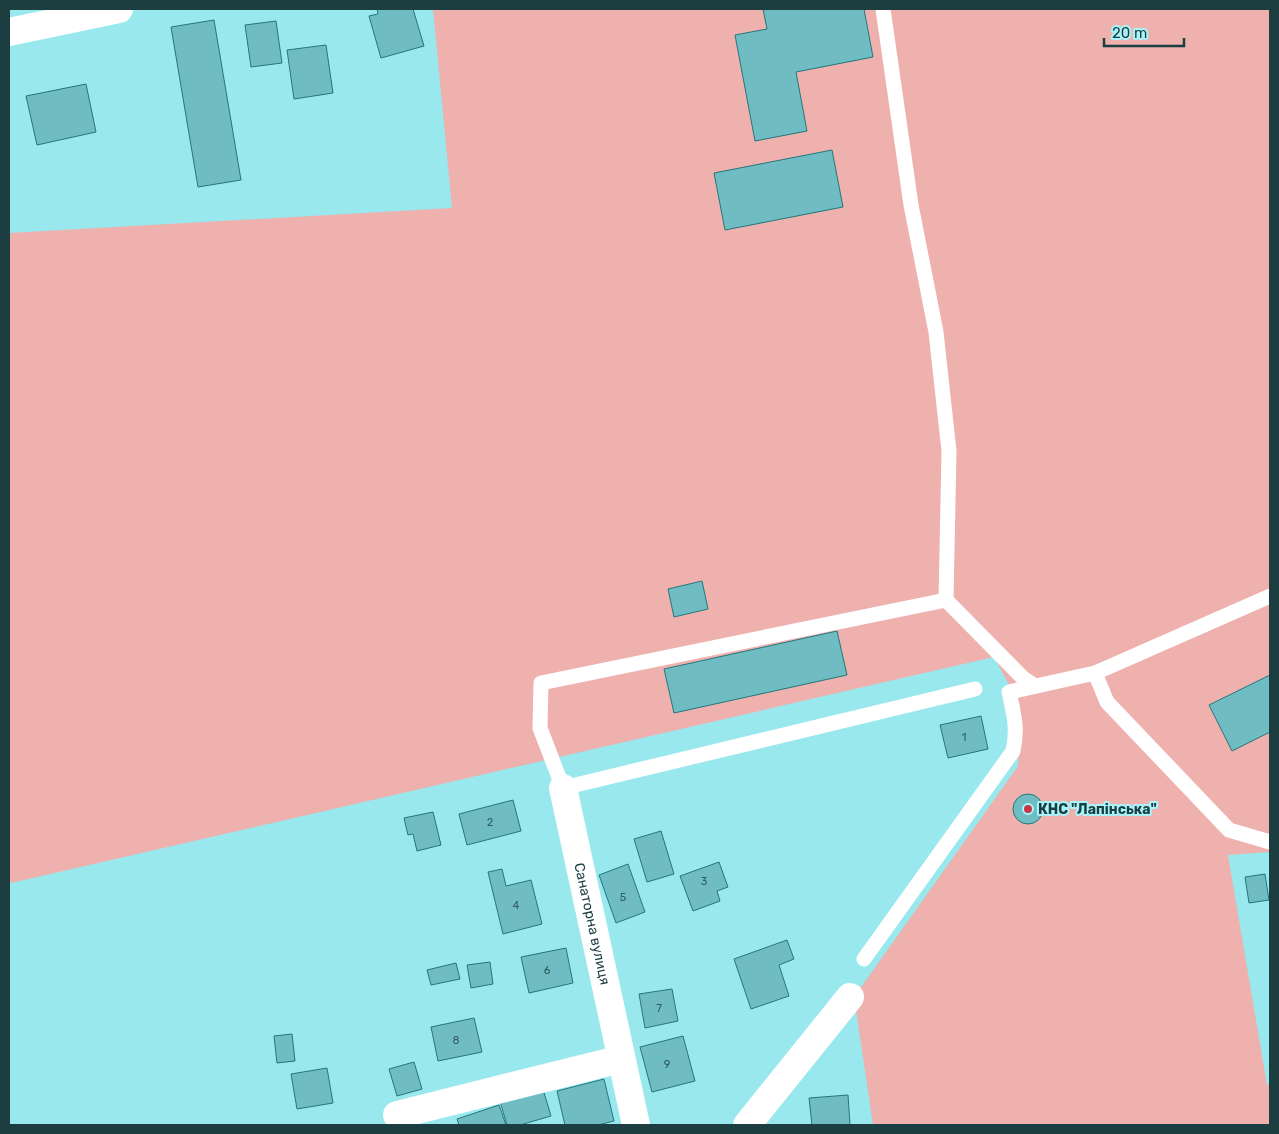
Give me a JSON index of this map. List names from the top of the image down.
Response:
{
  "streets": {
    "street": ["Санаторна вулиця"]
  },
  "places": ["КНС \"Лапінська\""],
  "house_numbers": [
    "1",
    "2",
    "3",
    "5",
    "4",
    "6",
    "7",
    "8",
    "9"
  ],
  "scale_bar": "20 m"
}
